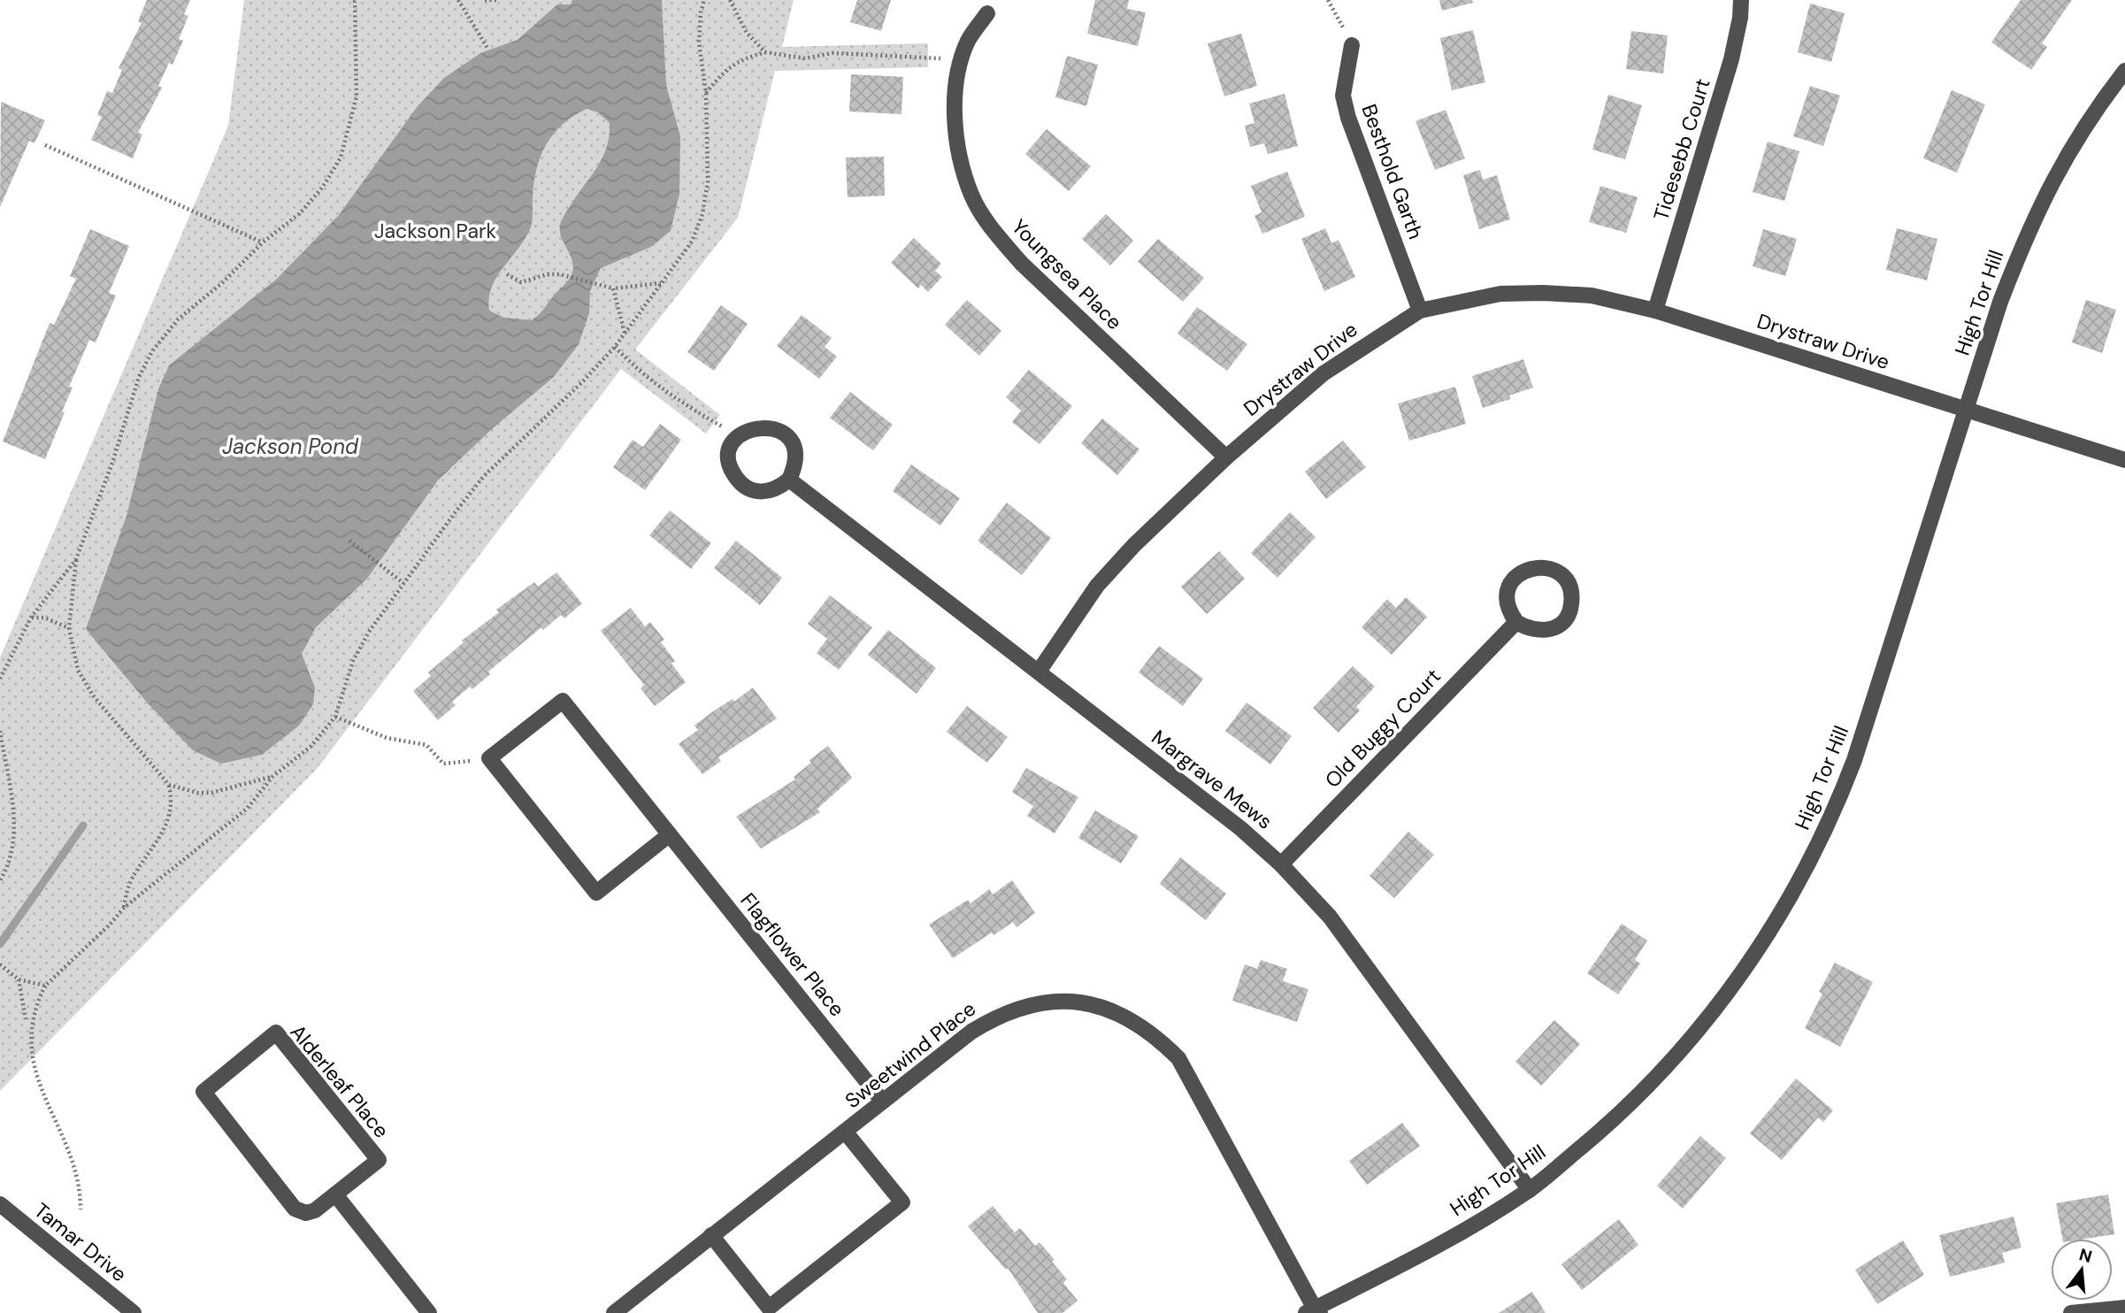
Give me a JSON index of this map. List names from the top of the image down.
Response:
{
  "streets": {
    "street": [
      "Tidesebb Court",
      "Besthold Garth",
      "Youngsea Place",
      "High Tor Hill",
      "Drystraw Drive",
      "Old Buggy Court",
      "Margrave Mews",
      "Flagflower Place",
      "Sweetwind Place",
      "Alderleaf Place",
      "Tamar Drive"
    ]
  },
  "crossings": [
    ["Tidesebb Court", "Drystraw Drive"],
    ["Besthold Garth", "Drystraw Drive"],
    ["Youngsea Place", "Drystraw Drive"],
    ["High Tor Hill", "Drystraw Drive"],
    ["High Tor Hill", "Margrave Mews"],
    ["High Tor Hill", "Sweetwind Place"],
    ["Drystraw Drive", "Margrave Mews"],
    ["Old Buggy Court", "Margrave Mews"],
    ["Flagflower Place", "Sweetwind Place"]
  ],
  "water": ["Jackson Pond"],
  "parks": ["Jackson Park"],
  "north": "top"
}
